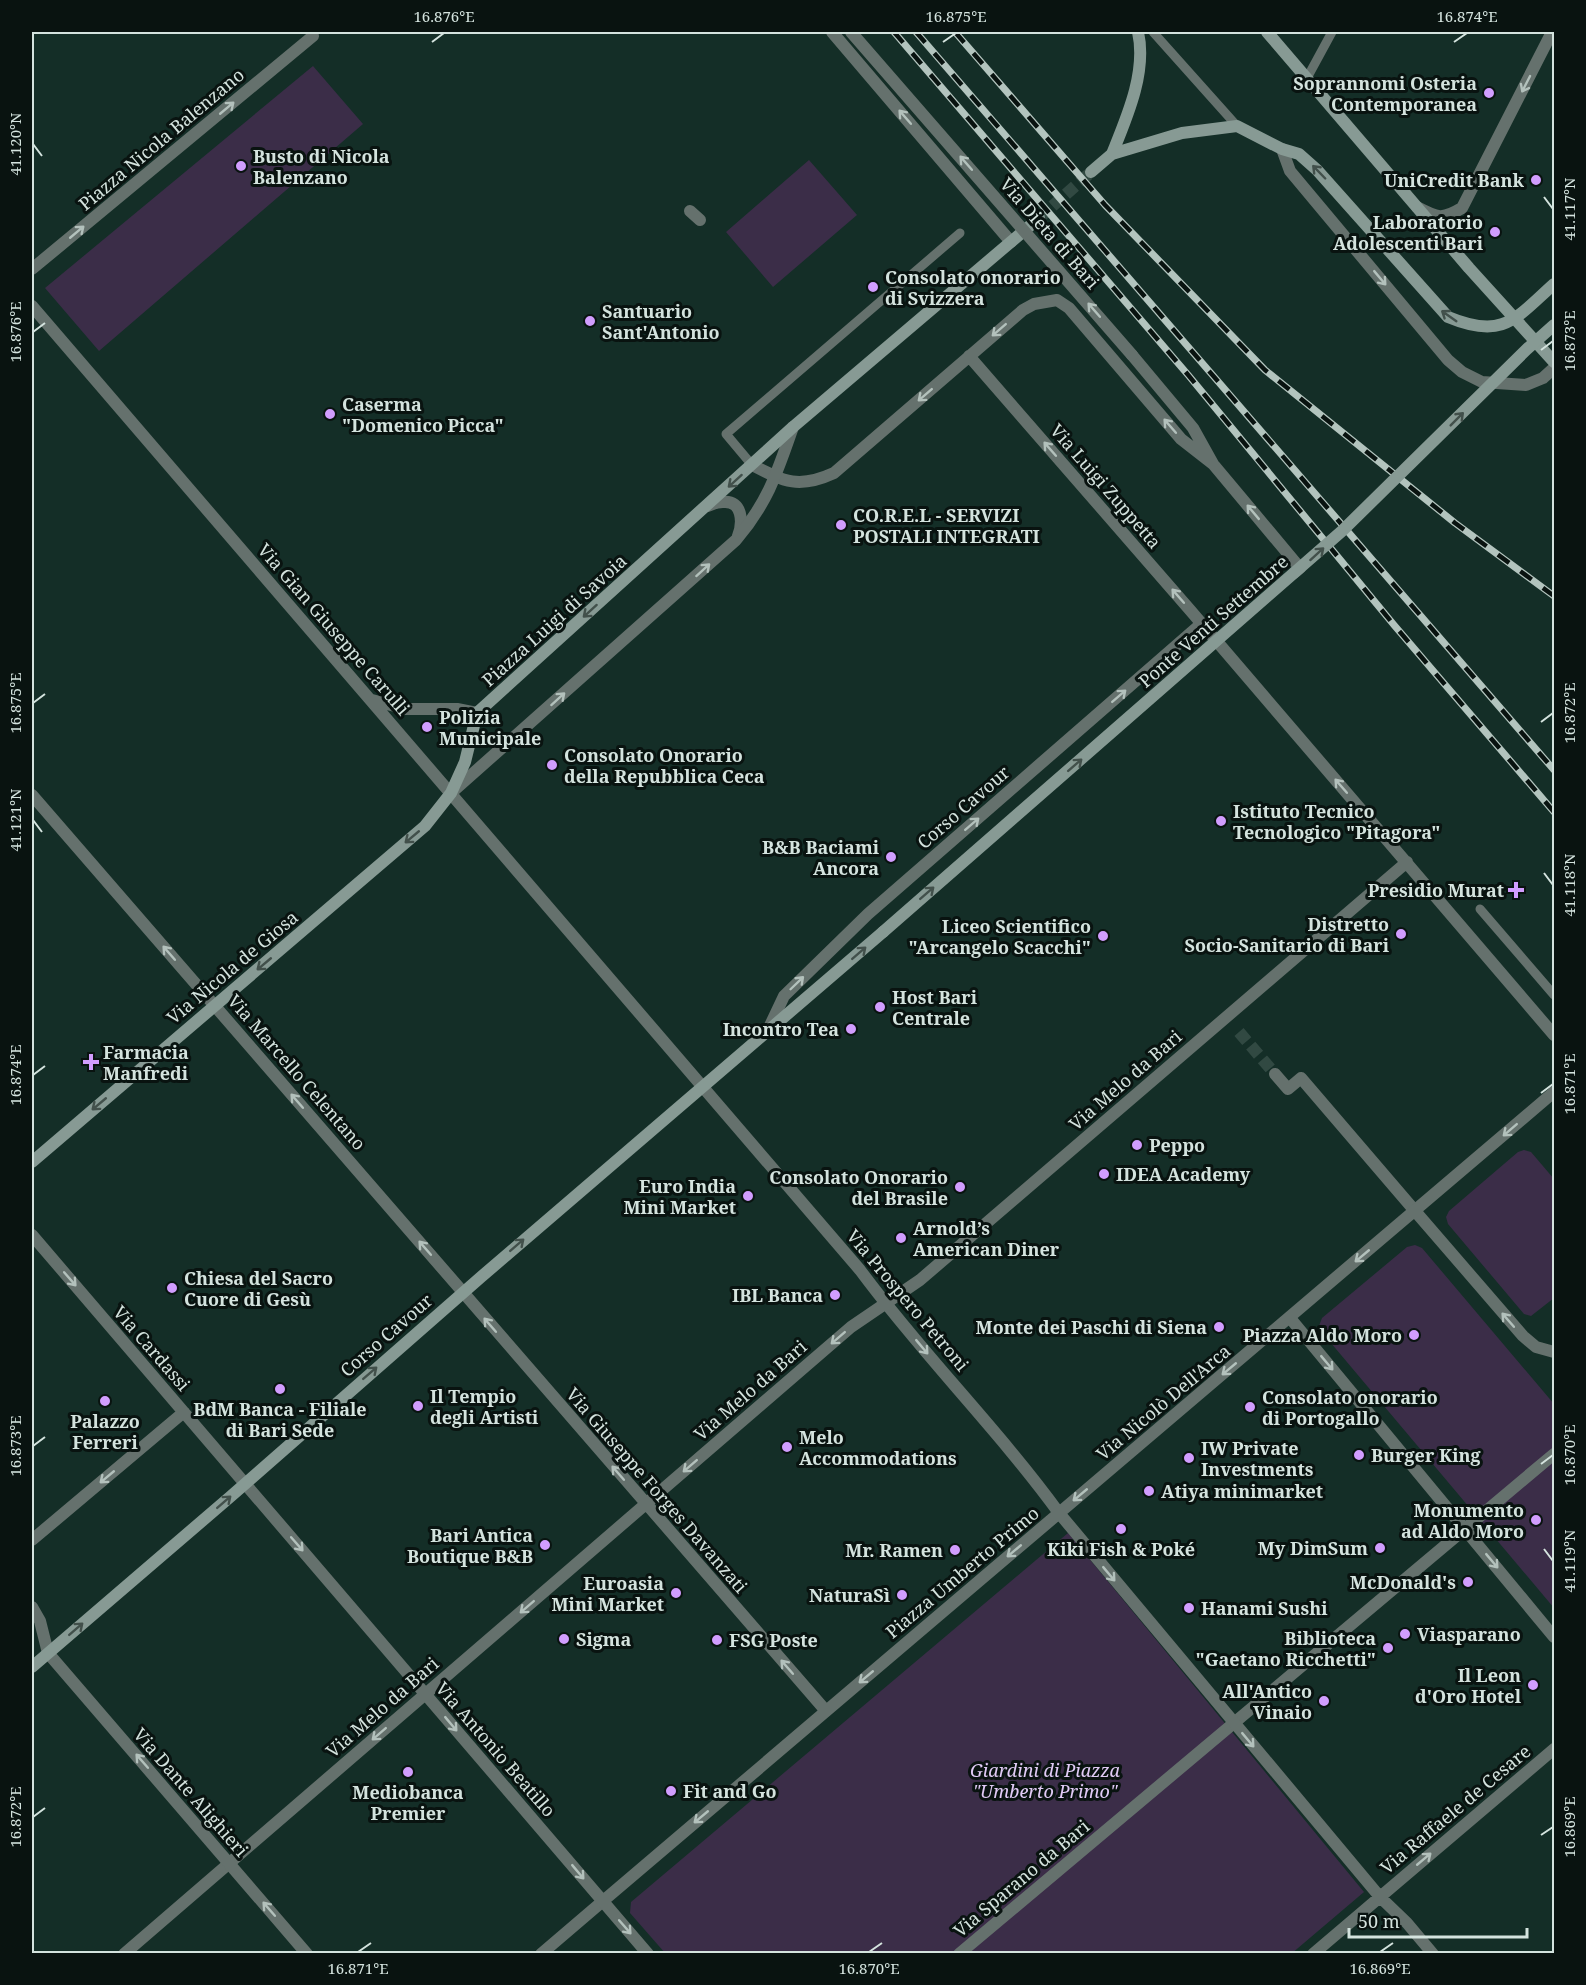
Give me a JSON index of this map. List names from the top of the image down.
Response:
{
  "streets": {
    "main road": [
      "Piazza Luigi di Savoia",
      "Ponte Venti Settembre",
      "Corso Cavour",
      "Via Nicola de Giosa"
    ],
    "street": [
      "Piazza Nicola Balenzano",
      "Via Dieta di Bari",
      "Via Luigi Zuppetta",
      "Via Gian Giuseppe Carulli",
      "Via Marcello Celentano",
      "Via Melo da Bari",
      "Via Prospero Petroni",
      "Via Cardassi",
      "Via Nicolò Dell'Arca",
      "Via Giuseppe Forges Davanzati",
      "Piazza Umberto Primo",
      "Via Antonio Beatillo",
      "Via Dante Alighieri",
      "Via Raffaele de Cesare",
      "Via Sparano da Bari"
    ]
  },
  "crossings": [
    ["Via Dieta di Bari", "Via Luigi Zuppetta"],
    ["Via Dieta di Bari", "Piazza Luigi di Savoia"],
    ["Via Luigi Zuppetta", "Corso Cavour"],
    ["Via Luigi Zuppetta", "Via Melo da Bari"],
    ["Piazza Luigi di Savoia", "Via Gian Giuseppe Carulli"],
    ["Piazza Luigi di Savoia", "Via Nicola de Giosa"],
    ["Ponte Venti Settembre", "Corso Cavour"],
    ["Via Gian Giuseppe Carulli", "Corso Cavour"],
    ["Via Gian Giuseppe Carulli", "Via Nicola de Giosa"],
    ["Via Gian Giuseppe Carulli", "Via Prospero Petroni"],
    ["Corso Cavour", "Via Marcello Celentano"],
    ["Corso Cavour", "Via Prospero Petroni"],
    ["Corso Cavour", "Via Cardassi"],
    ["Corso Cavour", "Via Giuseppe Forges Davanzati"],
    ["Corso Cavour", "Via Antonio Beatillo"],
    ["Corso Cavour", "Via Dante Alighieri"],
    ["Via Nicola de Giosa", "Via Marcello Celentano"],
    ["Via Marcello Celentano", "Via Giuseppe Forges Davanzati"],
    ["Via Melo da Bari", "Via Prospero Petroni"],
    ["Via Melo da Bari", "Via Giuseppe Forges Davanzati"],
    ["Via Melo da Bari", "Via Antonio Beatillo"],
    ["Via Melo da Bari", "Via Dante Alighieri"],
    ["Via Prospero Petroni", "Via Nicolò Dell'Arca"],
    ["Via Prospero Petroni", "Piazza Umberto Primo"],
    ["Via Cardassi", "Via Antonio Beatillo"],
    ["Via Nicolò Dell'Arca", "Piazza Umberto Primo"],
    ["Via Giuseppe Forges Davanzati", "Piazza Umberto Primo"],
    ["Piazza Umberto Primo", "Via Antonio Beatillo"],
    ["Piazza Umberto Primo", "Via Raffaele de Cesare"],
    ["Piazza Umberto Primo", "Via Sparano da Bari"]
  ],
  "one_way": [
    "Piazza Nicola Balenzano",
    "Via Dieta di Bari",
    "Via Luigi Zuppetta",
    "Ponte Venti Settembre",
    "Corso Cavour",
    "Via Nicola de Giosa",
    "Via Marcello Celentano",
    "Via Melo da Bari",
    "Via Prospero Petroni",
    "Via Cardassi",
    "Via Nicolò Dell'Arca",
    "Via Giuseppe Forges Davanzati",
    "Via Antonio Beatillo",
    "Via Dante Alighieri",
    "Via Raffaele de Cesare"
  ],
  "parks": ["Giardini di Piazza \"Umberto Primo\""],
  "places": {
    "other": [
      "Soprannomi Osteria Contemporanea",
      "Busto di Nicola Balenzano",
      "UniCredit Bank",
      "Laboratorio Adolescenti Bari",
      "Consolato onorario di Svizzera",
      "Santuario Sant'Antonio",
      "Caserma \"Domenico Picca\"",
      "CO.R.E.L - SERVIZI POSTALI INTEGRATI",
      "Polizia Municipale",
      "Consolato Onorario della Repubblica Ceca",
      "Istituto Tecnico Tecnologico \"Pitagora\"",
      "B&B Baciami Ancora",
      "Distretto Socio-Sanitario di Bari",
      "Liceo Scientifico \"Arcangelo Scacchi\"",
      "Host Bari Centrale",
      "Incontro Tea",
      "Peppo",
      "IDEA Academy",
      "Consolato Onorario del Brasile",
      "Euro India Mini Market",
      "Arnold’s American Diner",
      "Chiesa del Sacro Cuore di Gesù",
      "IBL Banca",
      "Monte dei Paschi di Siena",
      "Piazza Aldo Moro",
      "BdM Banca - Filiale di Bari Sede",
      "Palazzo Ferreri",
      "Il Tempio degli Artisti",
      "Consolato onorario di Portogallo",
      "Melo Accommodations",
      "Burger King",
      "IW Private Investments",
      "Atiya minimarket",
      "Monumento ad Aldo Moro",
      "Kiki Fish & Poké",
      "Bari Antica Boutique B&B",
      "My DimSum",
      "Mr. Ramen",
      "McDonald's",
      "Euroasia Mini Market",
      "NaturaSì",
      "Hanami Sushi",
      "Viasparano",
      "Sigma",
      "FSG Poste",
      "Biblioteca \"Gaetano Ricchetti\"",
      "Il Leon d'Oro Hotel",
      "All'Antico Vinaio",
      "Mediobanca Premier",
      "Fit and Go"
    ],
    "health": ["Presidio Murat", "Farmacia Manfredi"]
  },
  "scale_bar": "50 m",
  "coordinates": [
    "16.876°E",
    "16.875°E",
    "16.874°E",
    "41.120°N",
    "41.117°N",
    "16.873°E",
    "16.872°E",
    "41.121°N",
    "41.118°N",
    "16.871°E",
    "16.870°E",
    "41.119°N",
    "16.869°E"
  ]
}
